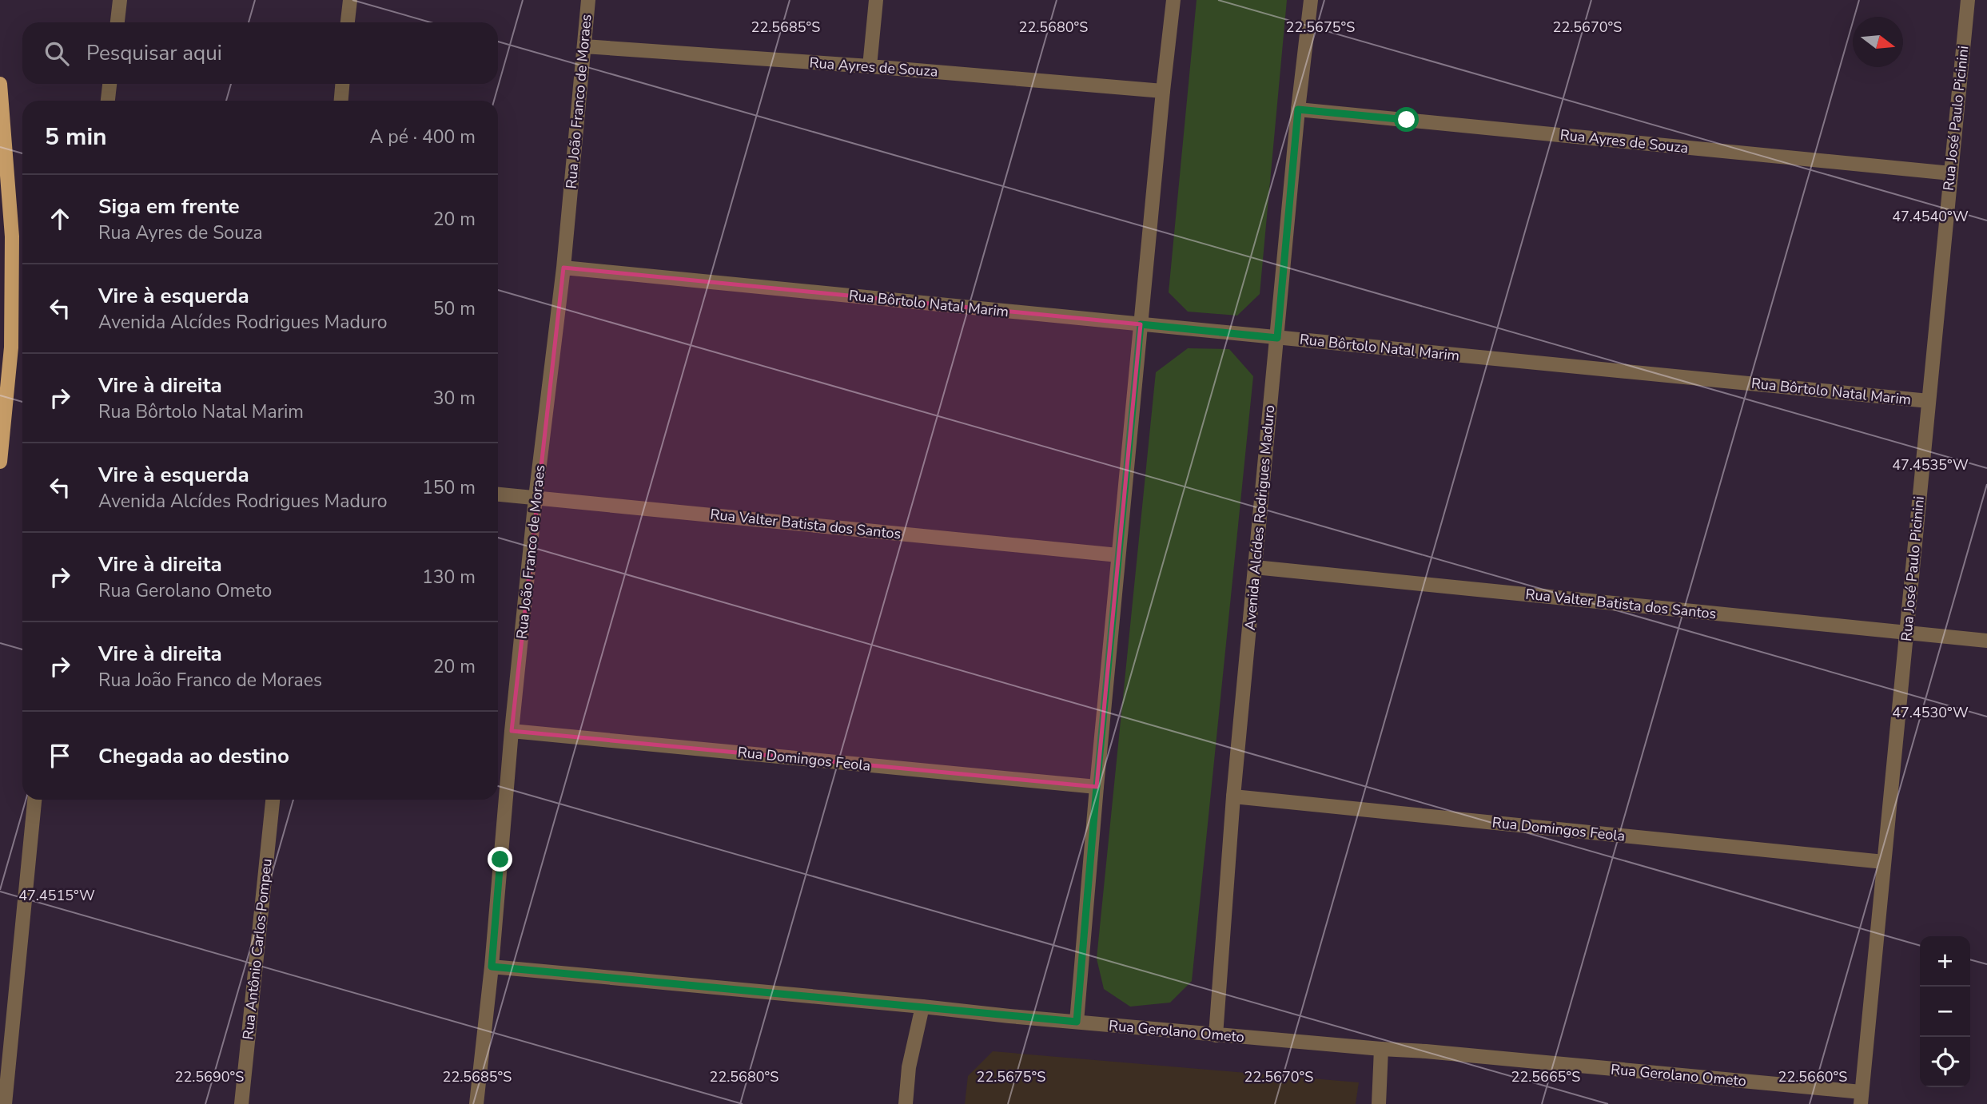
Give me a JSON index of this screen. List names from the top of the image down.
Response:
{
  "streets": {
    "street": [
      "Rua Ayres de Souza",
      "Rua João Franco de Moraes",
      "Rua José Paulo Picinini",
      "Rua Bôrtolo Natal Marim",
      "Avenida Alcídes Rodrigues Maduro",
      "Rua Valter Batista dos Santos",
      "Rua Domingos Feola",
      "Rua Antônio Carlos Pompeu",
      "Rua Gerolano Ometo"
    ]
  },
  "crossings": [
    ["Rua Ayres de Souza", "Rua João Franco de Moraes"],
    ["Rua Ayres de Souza", "Rua José Paulo Picinini"],
    ["Rua Ayres de Souza", "Avenida Alcídes Rodrigues Maduro"],
    ["Rua João Franco de Moraes", "Rua Bôrtolo Natal Marim"],
    ["Rua João Franco de Moraes", "Rua Valter Batista dos Santos"],
    ["Rua João Franco de Moraes", "Rua Domingos Feola"],
    ["Rua João Franco de Moraes", "Rua Gerolano Ometo"],
    ["Rua José Paulo Picinini", "Rua Bôrtolo Natal Marim"],
    ["Rua José Paulo Picinini", "Rua Valter Batista dos Santos"],
    ["Rua José Paulo Picinini", "Rua Domingos Feola"],
    ["Rua José Paulo Picinini", "Rua Gerolano Ometo"],
    ["Rua Bôrtolo Natal Marim", "Avenida Alcídes Rodrigues Maduro"],
    ["Avenida Alcídes Rodrigues Maduro", "Rua Valter Batista dos Santos"],
    ["Avenida Alcídes Rodrigues Maduro", "Rua Domingos Feola"],
    ["Avenida Alcídes Rodrigues Maduro", "Rua Gerolano Ometo"]
  ],
  "north": "right",
  "page": {
    "search": "Pesquisar aqui",
    "heading": ["5 min", "A pé · 400 m"],
    "list": [
      ["Siga em frente", "Rua Ayres de Souza", "20 m"],
      ["Vire à esquerda", "Avenida Alcídes Rodrigues Maduro", "50 m"],
      ["Vire à direita", "Rua Bôrtolo Natal Marim", "30 m"],
      ["Vire à esquerda", "Avenida Alcídes Rodrigues Maduro", "150 m"],
      ["Vire à direita", "Rua Gerolano Ometo", "130 m"],
      ["Vire à direita", "Rua João Franco de Moraes", "20 m"],
      "Chegada ao destino"
    ],
    "map_buttons": ["+", "−"]
  },
  "coordinates": [
    "22.5685°S",
    "22.5680°S",
    "22.5675°S",
    "22.5670°S",
    "47.4540°W",
    "47.4535°W",
    "47.4530°W",
    "47.4515°W",
    "22.5690°S",
    "22.5665°S",
    "22.5660°S"
  ]
}
